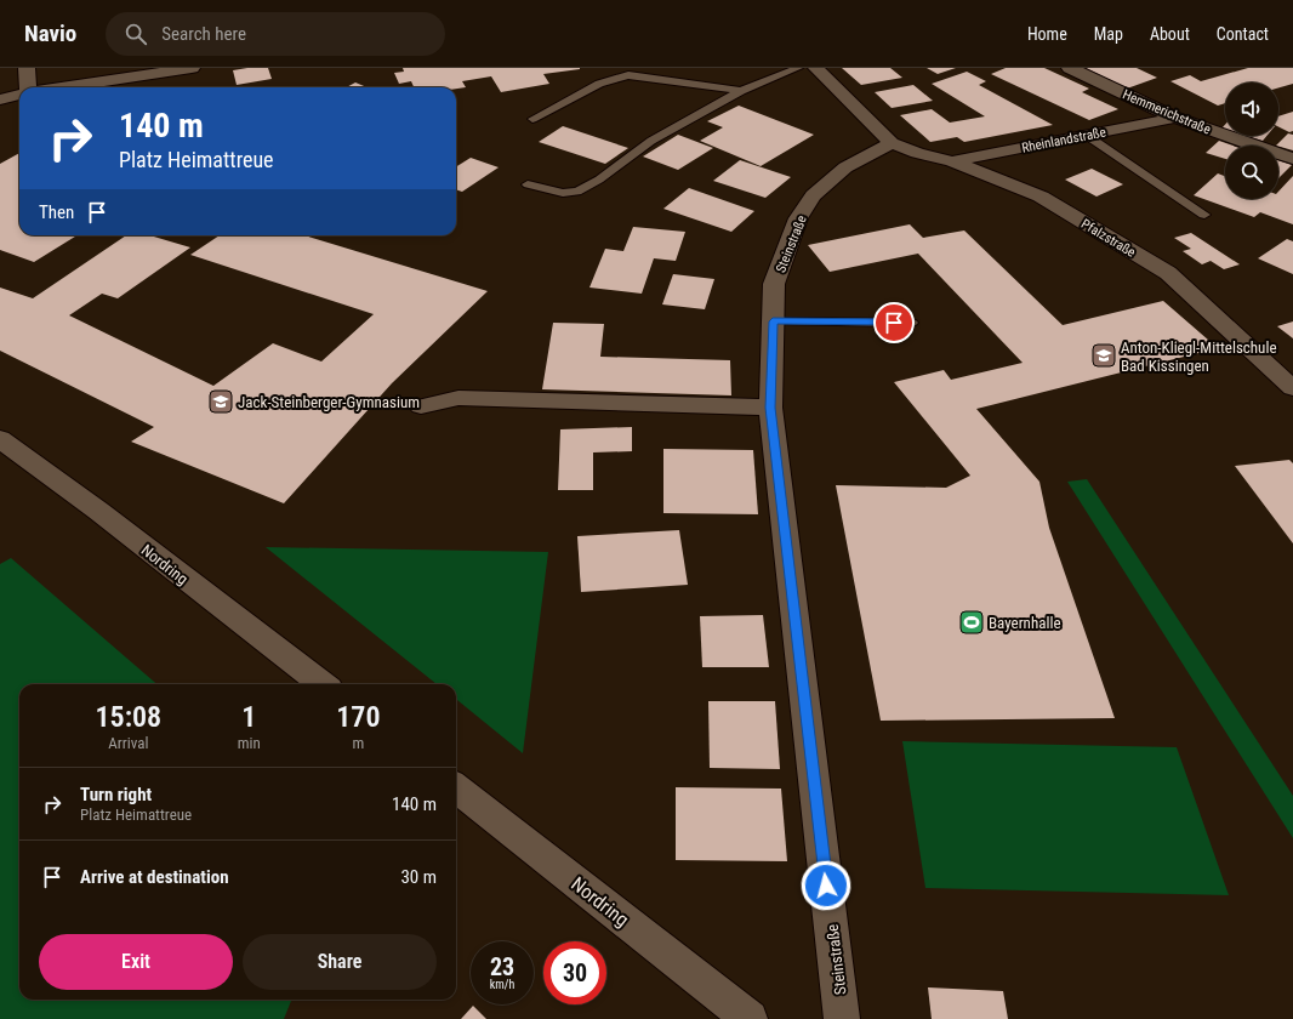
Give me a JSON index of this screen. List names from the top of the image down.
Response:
{
  "streets": {
    "street": [
      "Hemmerichstraße",
      "Rheinlandstraße",
      "Pfalzstraße",
      "Steinstraße",
      "Nordring"
    ]
  },
  "crossings": [
    ["Hemmerichstraße", "Rheinlandstraße"],
    ["Rheinlandstraße", "Pfalzstraße"],
    ["Pfalzstraße", "Steinstraße"]
  ],
  "places": {
    "school or university": ["Anton-Kliegl-Mittelschule Bad Kissingen", "Jack-Steinberger-Gymnasium"],
    "sports": ["Bayernhalle"]
  },
  "page": {
    "header": "Navio",
    "search": "Search here",
    "nav": [
      "Home",
      "Map",
      "About",
      "Contact"
    ],
    "turn": ["140 m", "Platz Heimattreue"],
    "then": "Then",
    "eta": [
      "15:08",
      "Arrival",
      "1",
      "min",
      "170",
      "m"
    ],
    "list": [
      {
        "name": "Turn right",
        "note": "Platz Heimattreue",
        "value": "140 m"
      },
      {
        "name": "Arrive at destination",
        "value": "30 m"
      }
    ],
    "buttons": ["Exit", "Share"],
    "speed": "23 km/h",
    "limit": "30"
  }
}
